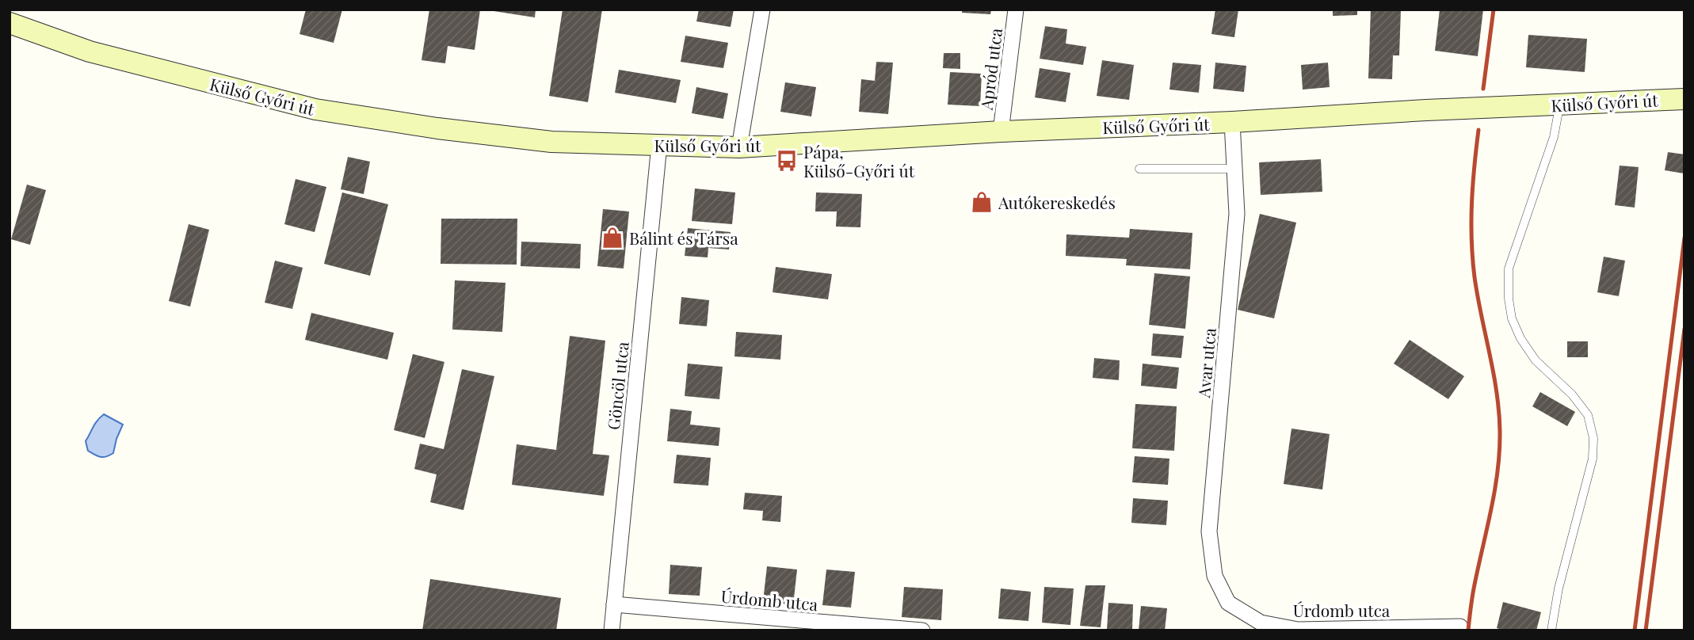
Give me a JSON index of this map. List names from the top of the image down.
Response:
{
  "streets": {
    "main road": ["Külső Győri út"],
    "street": [
      "Apród utca",
      "Avar utca",
      "Göncöl utca",
      "Úrdomb utca"
    ]
  },
  "crossings": [
    ["Apród utca", "Külső Győri út"],
    ["Külső Győri út", "Avar utca"],
    ["Külső Győri út", "Göncöl utca"],
    ["Avar utca", "Úrdomb utca"],
    ["Göncöl utca", "Úrdomb utca"]
  ],
  "places": {
    "bus stop": ["Pápa, Külső-Győri út"],
    "shop": ["Autókereskedés", "Bálint és Társa"]
  }
}
